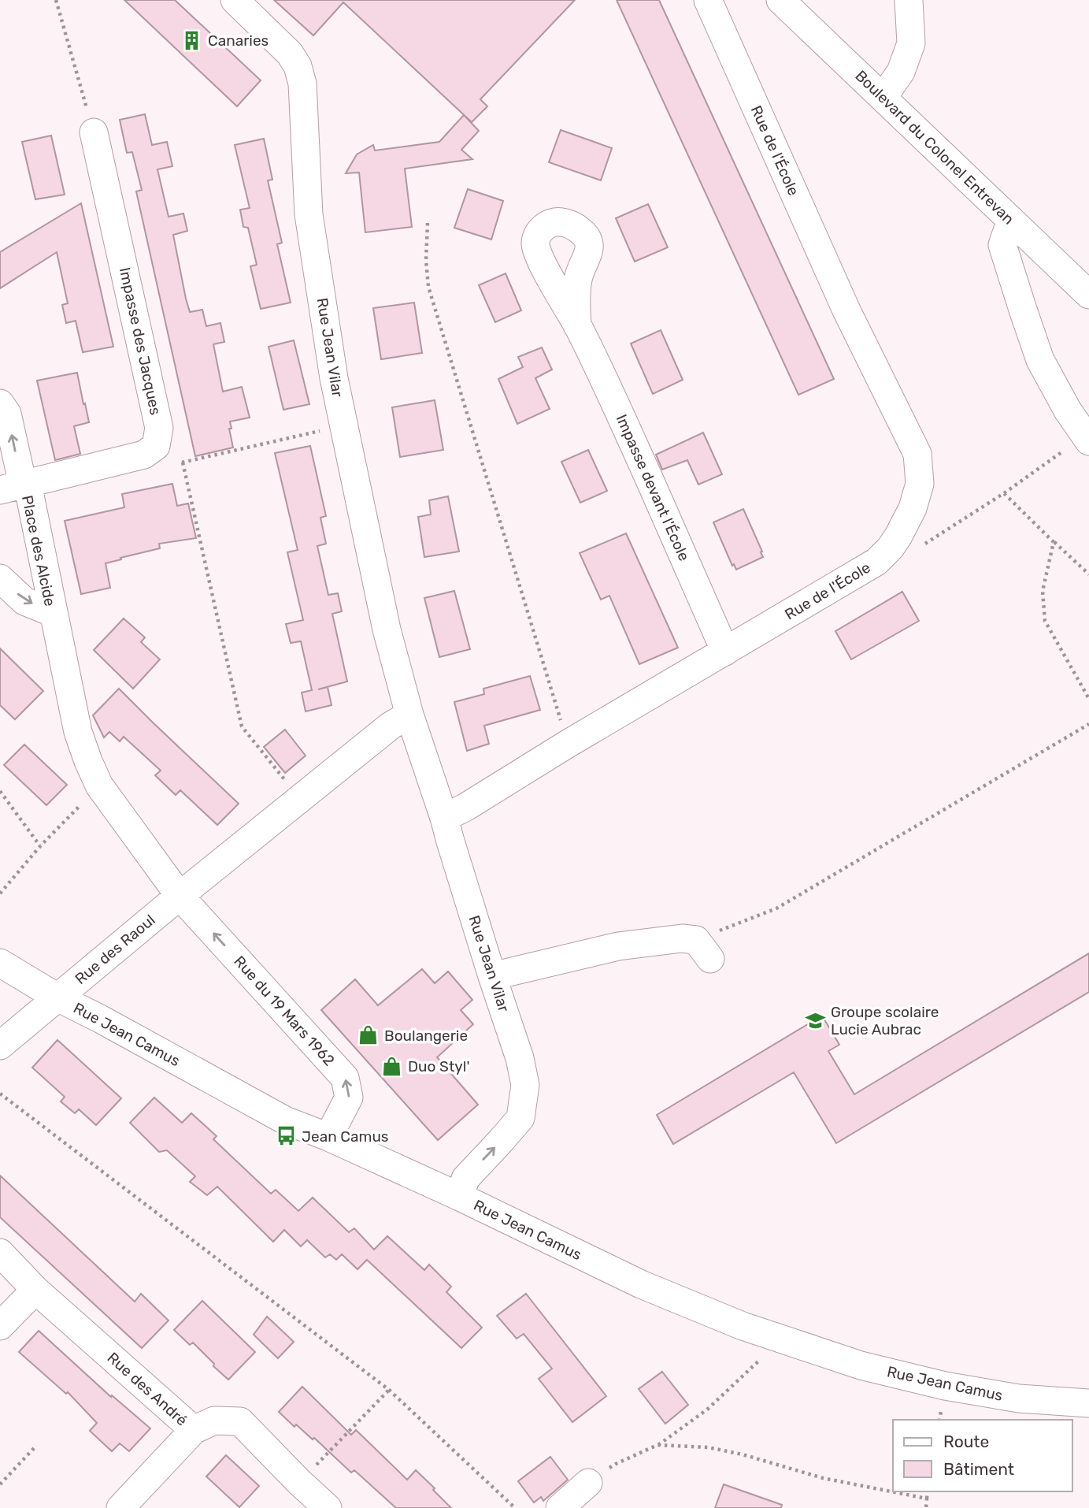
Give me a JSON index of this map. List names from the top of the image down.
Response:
{
  "streets": {
    "street": [
      "Boulevard du Colonel Entrevan",
      "Rue de l'École",
      "Impasse des Jacques",
      "Rue Jean Vilar",
      "Impasse devant l'École",
      "Place des Alcide",
      "Rue des Raoul",
      "Rue du 19 Mars 1962",
      "Rue Jean Camus",
      "Rue des André"
    ]
  },
  "crossings": [
    ["Rue de l'École", "Rue Jean Vilar"],
    ["Rue de l'École", "Impasse devant l'École"],
    ["Rue Jean Vilar", "Rue Jean Camus"],
    ["Place des Alcide", "Rue du 19 Mars 1962"],
    ["Rue des Raoul", "Rue du 19 Mars 1962"],
    ["Rue des Raoul", "Rue Jean Camus"],
    ["Rue du 19 Mars 1962", "Rue Jean Camus"]
  ],
  "one_way": ["Rue du 19 Mars 1962"],
  "places": {
    "building": ["Canaries"],
    "school or university": ["Groupe scolaire Lucie Aubrac"],
    "shop": ["Boulangerie", "Duo Styl'"],
    "bus stop": ["Jean Camus"]
  },
  "legend": ["Route", "Bâtiment"]
}
